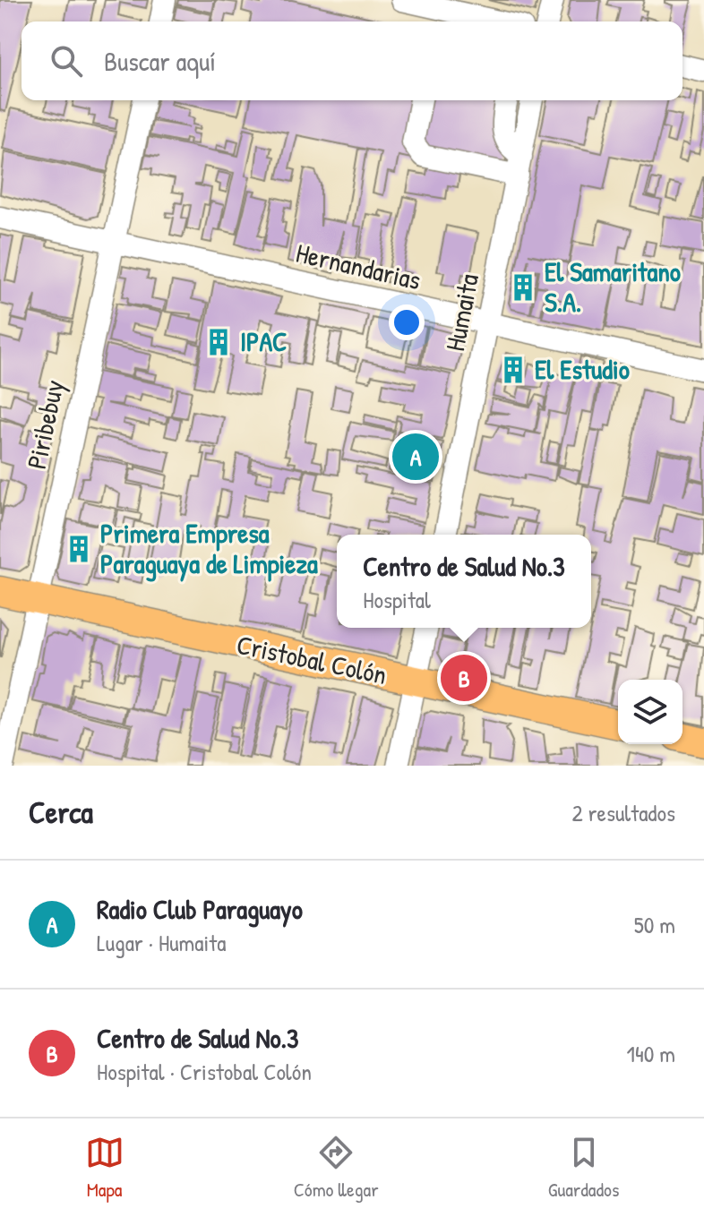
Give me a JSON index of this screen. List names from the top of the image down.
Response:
{
  "streets": {
    "main road": ["Cristobal Colón"],
    "street": ["Hernandarias", "Humaita", "Piribebuy"]
  },
  "crossings": [
    ["Hernandarias", "Humaita"],
    ["Hernandarias", "Piribebuy"],
    ["Piribebuy", "Cristobal Colón"]
  ],
  "places": {
    "building": [
      "El Samaritano S.A.",
      "IPAC",
      "El Estudio",
      "Primera Empresa Paraguaya de Limpieza"
    ]
  },
  "page": {
    "search": "Buscar aquí",
    "pins": ["A", "B"],
    "popup": ["Centro de Salud No.3", "Hospital"],
    "heading": ["Cerca", "2 resultados"],
    "list": [
      {
        "mark": "A",
        "name": "Radio Club Paraguayo",
        "note": "Lugar · Humaita",
        "value": "50 m"
      },
      {
        "mark": "B",
        "name": "Centro de Salud No.3",
        "note": "Hospital · Cristobal Colón",
        "value": "140 m"
      }
    ],
    "nav": ["Mapa", "Cómo llegar", "Guardados"]
  }
}
